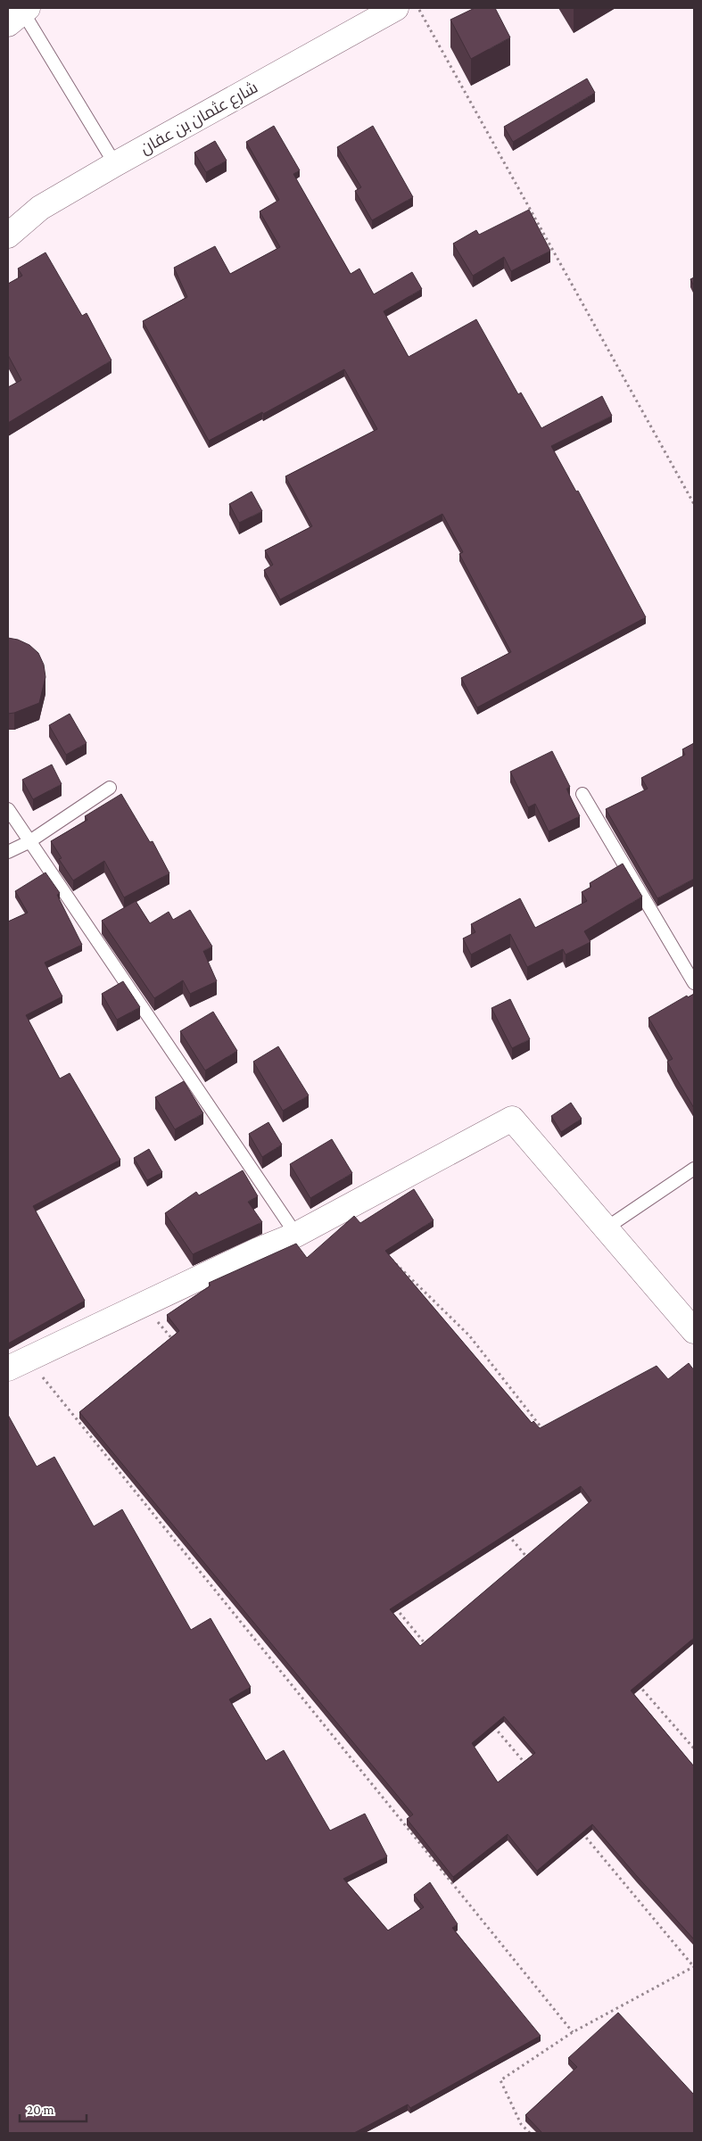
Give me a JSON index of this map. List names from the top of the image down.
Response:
{
  "streets": {
    "street": ["شارع عثمان بن عفان"]
  },
  "scale_bar": "20 m"
}
